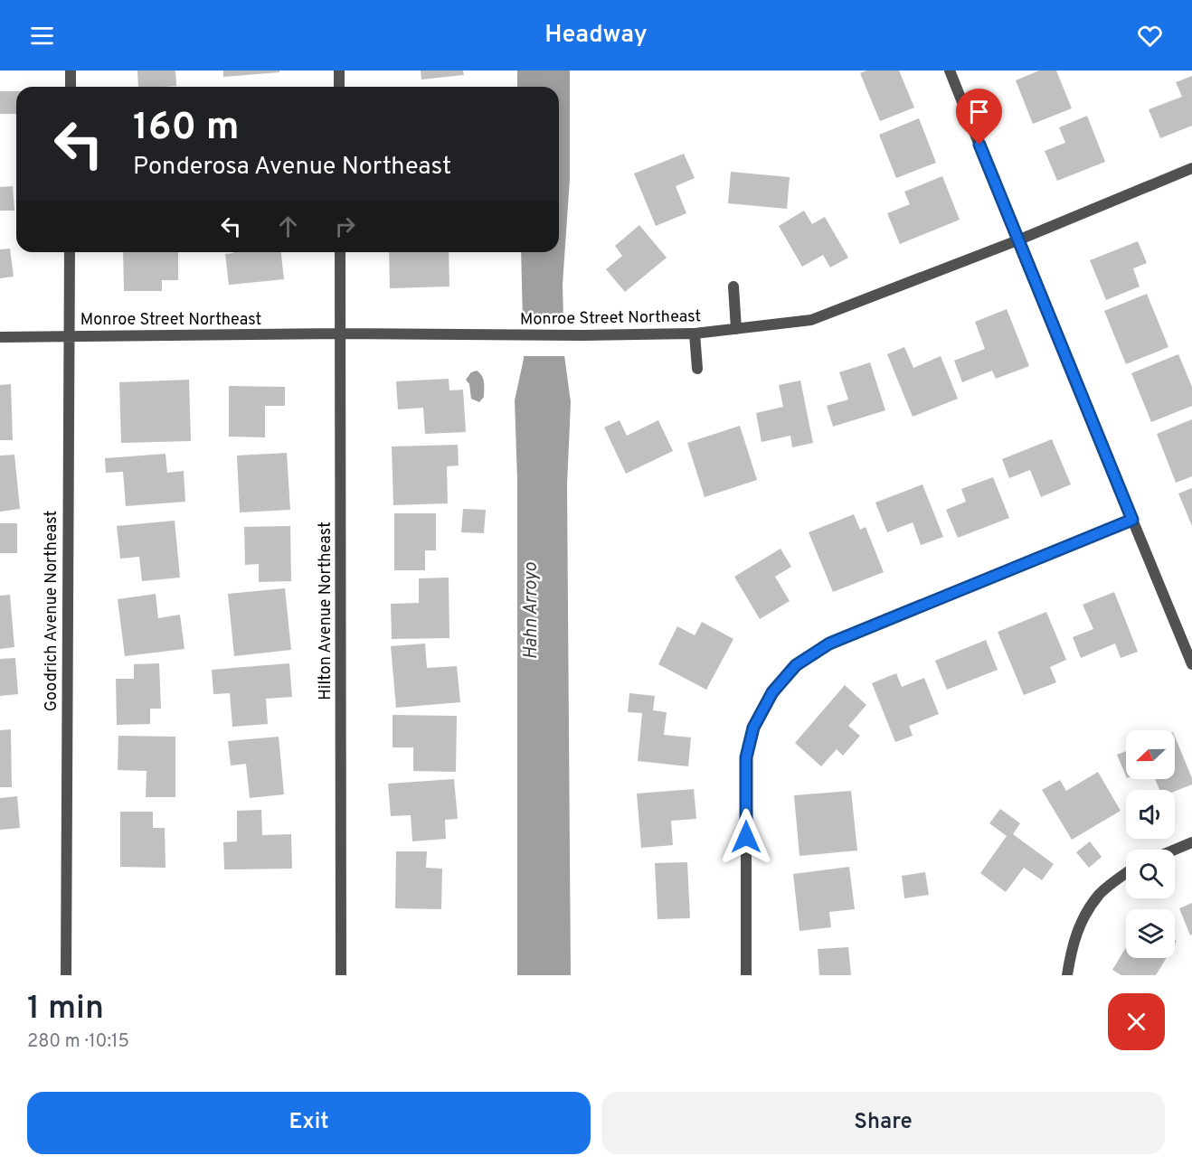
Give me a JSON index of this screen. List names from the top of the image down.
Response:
{
  "streets": {
    "street": ["Monroe Street Northeast", "Goodrich Avenue Northeast", "Hilton Avenue Northeast"]
  },
  "crossings": [
    ["Monroe Street Northeast", "Goodrich Avenue Northeast"],
    ["Monroe Street Northeast", "Hilton Avenue Northeast"]
  ],
  "water": ["Hahn Arroyo"],
  "north": "left",
  "page": {
    "header": "Headway",
    "turn": ["160 m", "Ponderosa Avenue Northeast"],
    "heading": ["1 min", "280 m · 10:15"],
    "buttons": ["Exit", "Share"]
  }
}
